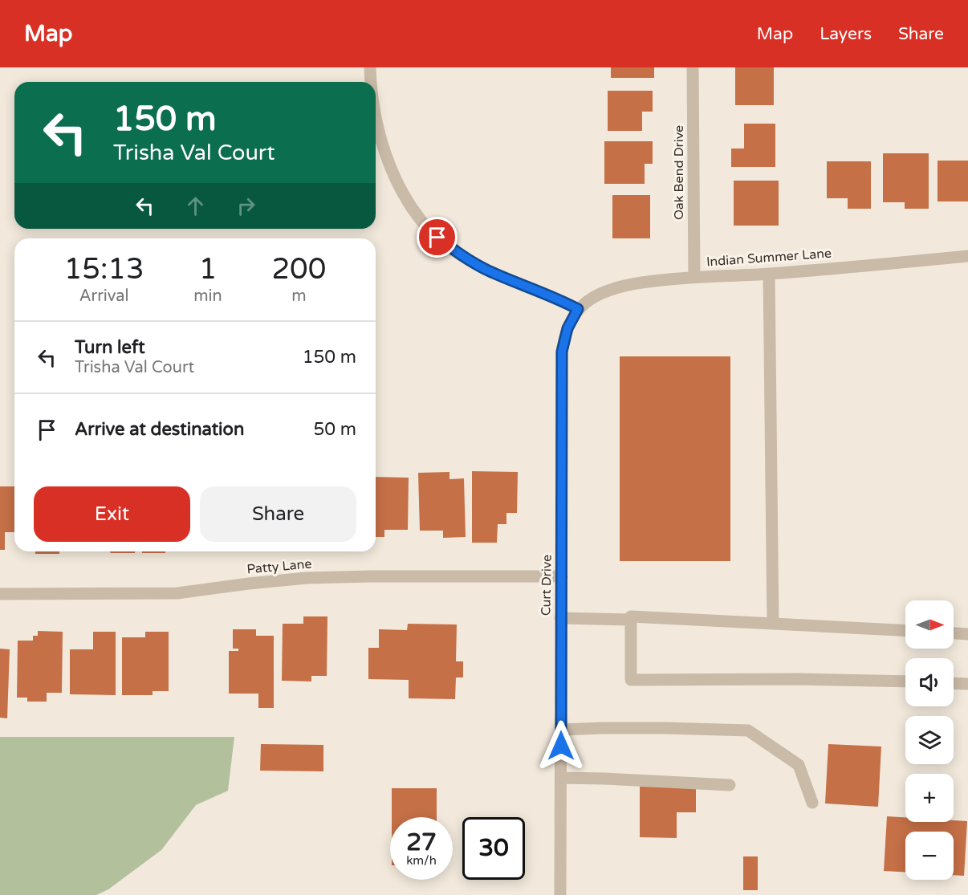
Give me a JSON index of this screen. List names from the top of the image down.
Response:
{
  "streets": {
    "street": [
      "Oak Bend Drive",
      "Indian Summer Lane",
      "Patty Lane",
      "Curt Drive"
    ]
  },
  "crossings": [
    ["Oak Bend Drive", "Indian Summer Lane"],
    ["Indian Summer Lane", "Curt Drive"],
    ["Patty Lane", "Curt Drive"]
  ],
  "north": "right",
  "page": {
    "header": "Map",
    "nav": ["Map", "Layers", "Share"],
    "turn": ["150 m", "Trisha Val Court"],
    "eta": [
      "15:13",
      "Arrival",
      "1",
      "min",
      "200",
      "m"
    ],
    "list": [
      {
        "name": "Turn left",
        "note": "Trisha Val Court",
        "value": "150 m"
      },
      {
        "name": "Arrive at destination",
        "value": "50 m"
      }
    ],
    "buttons": ["Exit", "Share"],
    "map_buttons": ["+", "−"],
    "speed": "27 km/h",
    "limit": "30"
  }
}
